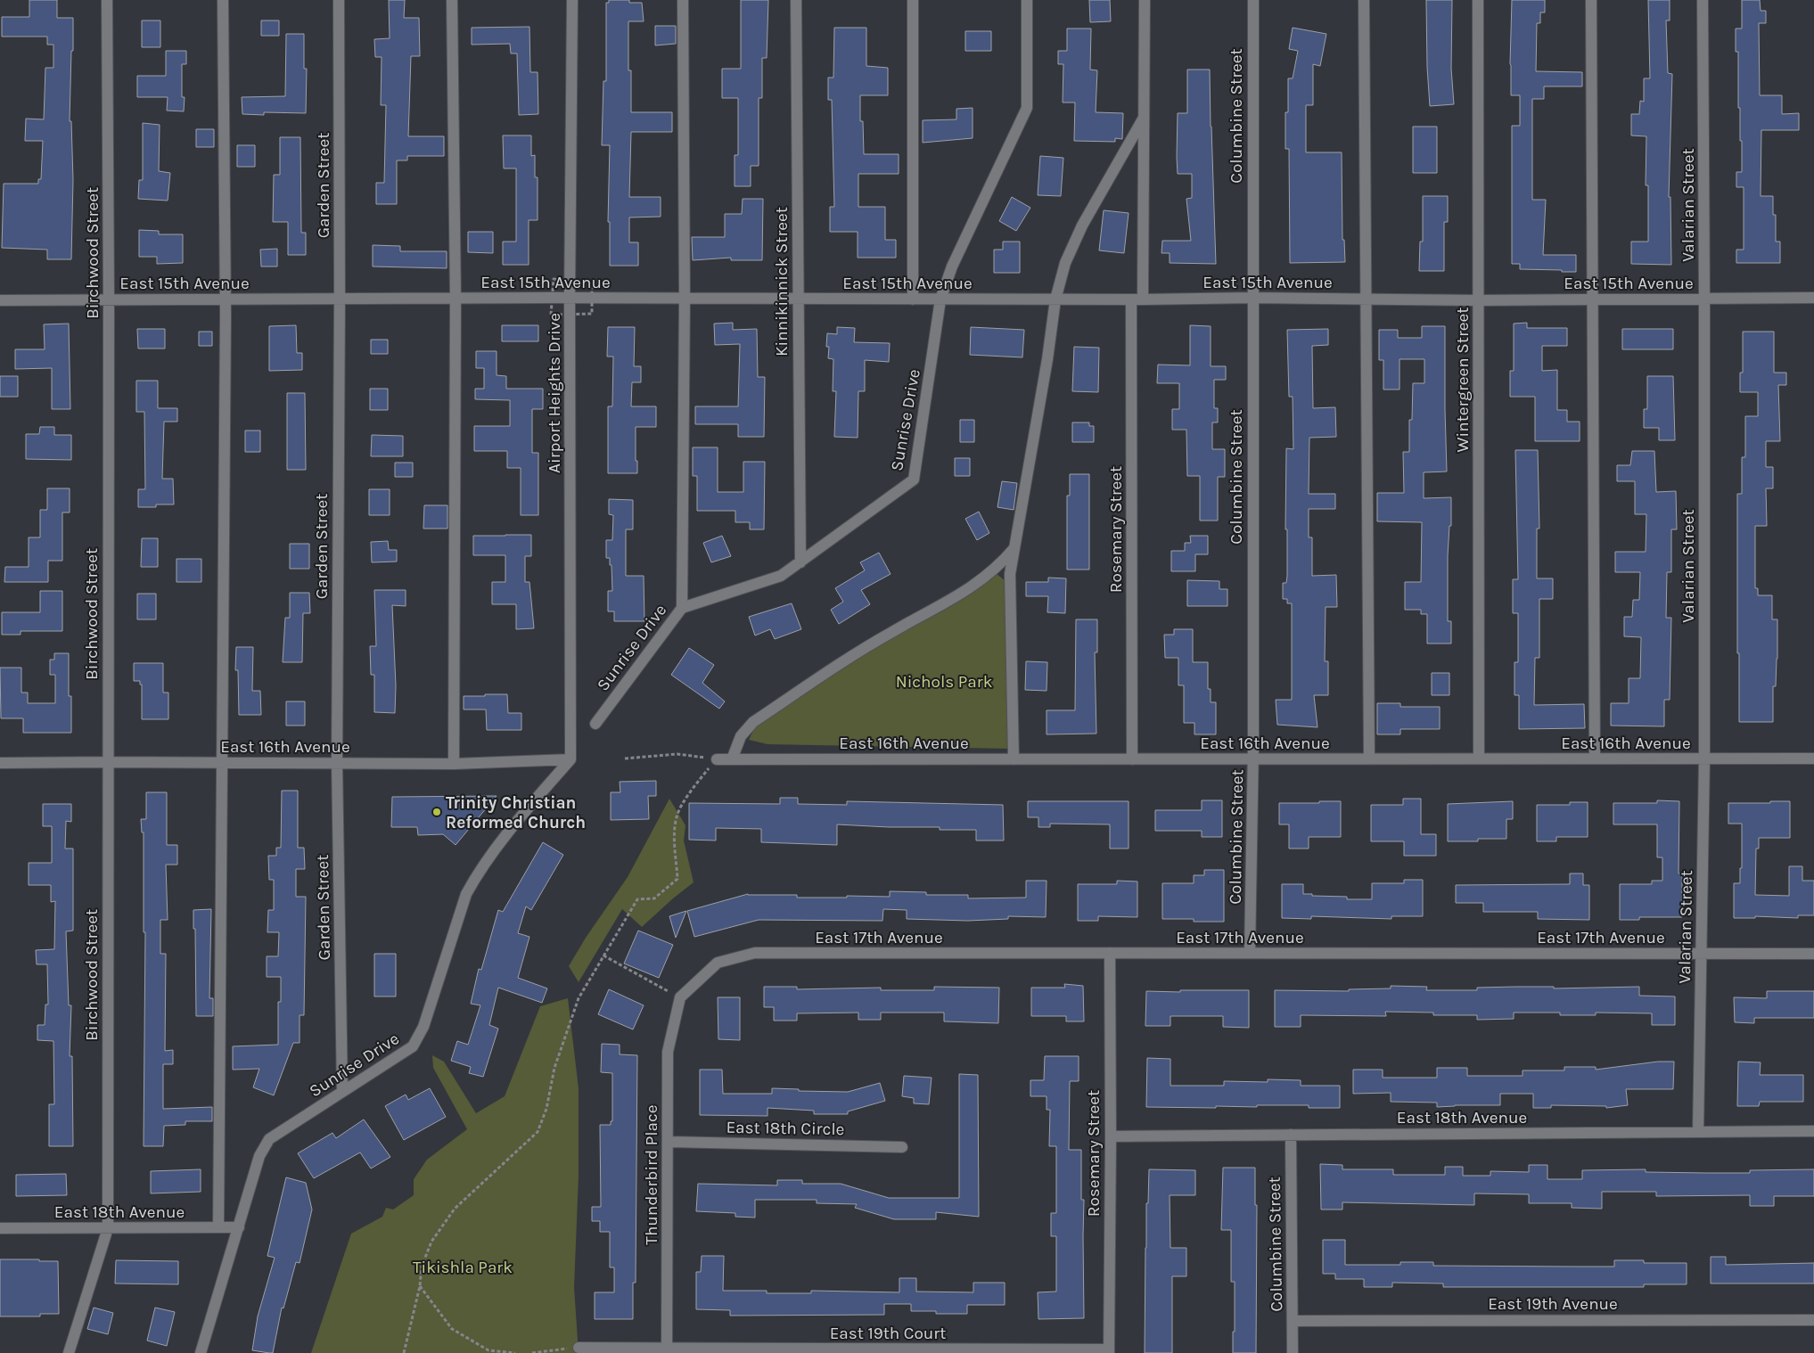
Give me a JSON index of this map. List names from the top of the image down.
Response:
{
  "streets": {
    "street": [
      "Columbine Street",
      "Garden Street",
      "Valarian Street",
      "Birchwood Street",
      "East 15th Avenue",
      "Kinnikinnick Street",
      "Wintergreen Street",
      "Airport Heights Drive",
      "Sunrise Drive",
      "Rosemary Street",
      "East 16th Avenue",
      "East 17th Avenue",
      "East 18th Avenue",
      "East 18th Circle",
      "Thunderbird Place",
      "East 19th Avenue",
      "East 19th Court"
    ]
  },
  "crossings": [
    ["Columbine Street", "East 15th Avenue"],
    ["Columbine Street", "East 16th Avenue"],
    ["Columbine Street", "East 17th Avenue"],
    ["Columbine Street", "East 18th Avenue"],
    ["Columbine Street", "East 19th Avenue"],
    ["Garden Street", "East 15th Avenue"],
    ["Garden Street", "Sunrise Drive"],
    ["Garden Street", "East 16th Avenue"],
    ["Valarian Street", "East 15th Avenue"],
    ["Valarian Street", "East 16th Avenue"],
    ["Valarian Street", "East 17th Avenue"],
    ["Valarian Street", "East 18th Avenue"],
    ["Birchwood Street", "East 15th Avenue"],
    ["Birchwood Street", "East 16th Avenue"],
    ["Birchwood Street", "East 18th Avenue"],
    ["East 15th Avenue", "Kinnikinnick Street"],
    ["East 15th Avenue", "Wintergreen Street"],
    ["East 15th Avenue", "Airport Heights Drive"],
    ["East 15th Avenue", "Sunrise Drive"],
    ["East 15th Avenue", "Rosemary Street"],
    ["Kinnikinnick Street", "Sunrise Drive"],
    ["Wintergreen Street", "East 16th Avenue"],
    ["Airport Heights Drive", "Sunrise Drive"],
    ["Airport Heights Drive", "East 16th Avenue"],
    ["Sunrise Drive", "East 16th Avenue"],
    ["Sunrise Drive", "East 18th Avenue"],
    ["Rosemary Street", "East 16th Avenue"],
    ["Rosemary Street", "East 17th Avenue"],
    ["Rosemary Street", "East 18th Avenue"],
    ["Rosemary Street", "East 19th Court"],
    ["East 17th Avenue", "Thunderbird Place"],
    ["East 18th Circle", "Thunderbird Place"],
    ["Thunderbird Place", "East 19th Court"]
  ],
  "parks": ["Nichols Park", "Tikishla Park"],
  "places": ["Trinity Christian Reformed Church"]
}
